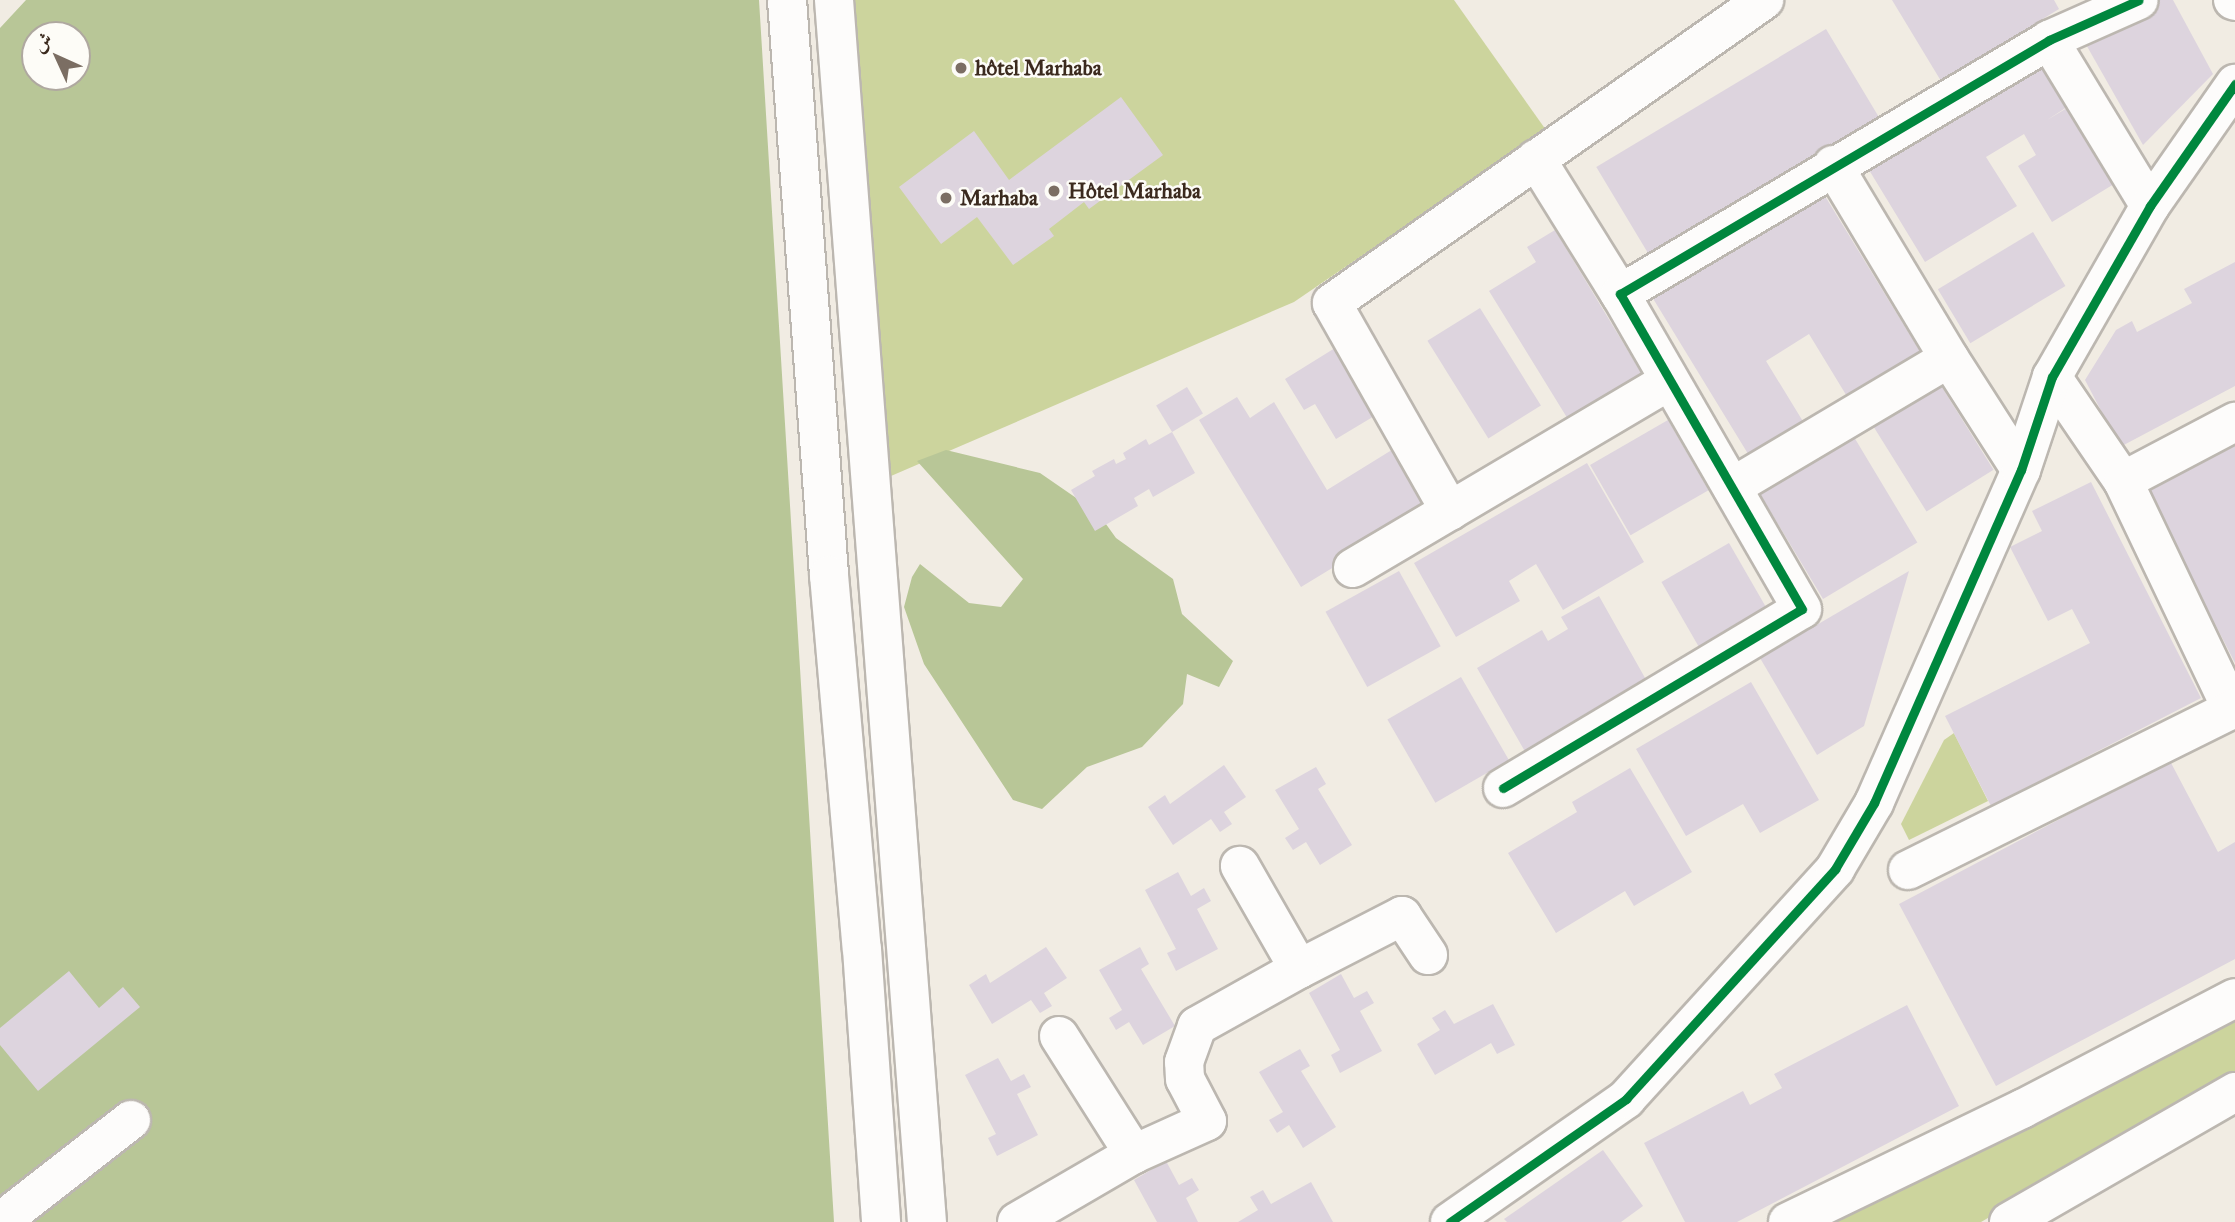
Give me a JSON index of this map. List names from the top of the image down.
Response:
{
  "places": ["hôtel Marhaba", "Hôtel Marhaba", "Marhaba"],
  "north": "top left"
}
